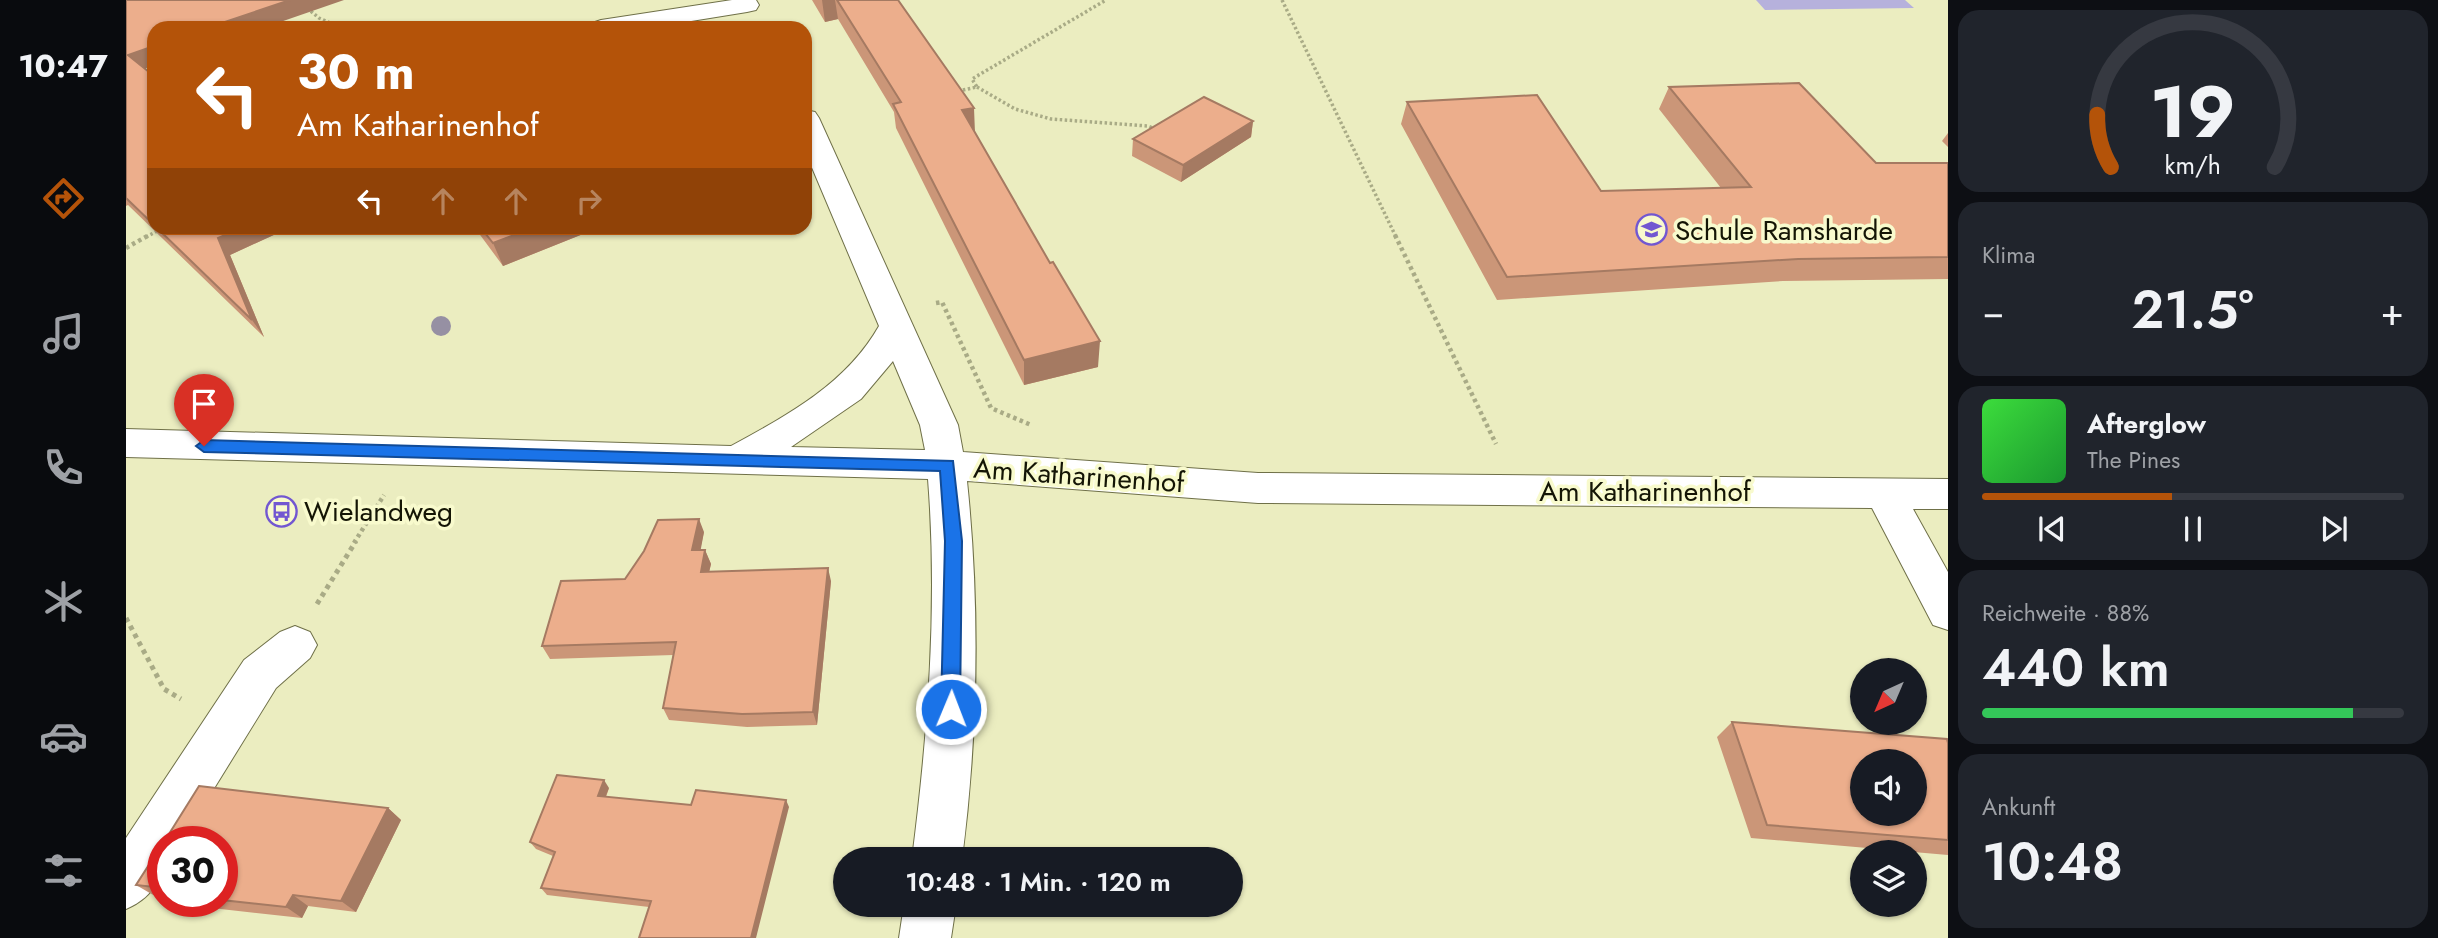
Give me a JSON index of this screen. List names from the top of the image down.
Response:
{
  "streets": {
    "street": ["Am Katharinenhof"]
  },
  "places": {
    "school or university": ["Schule Ramsharde"],
    "bus stop": ["Wielandweg"]
  },
  "north": "bottom left",
  "page": {
    "tabs": "10:47",
    "turn": ["30 m", "Am Katharinenhof"],
    "tile": [
      "Klima",
      ["Reichweite · 88%", "440 km"],
      ["Ankunft", "10:48"]
    ],
    "heat": ["−", "21.5°", "+"],
    "song": ["Afterglow", "The Pines"],
    "limit": "30",
    "trip": "10:48 · 1 Min. · 120 m",
    "gauge": ["19", "km/h"]
  }
}
